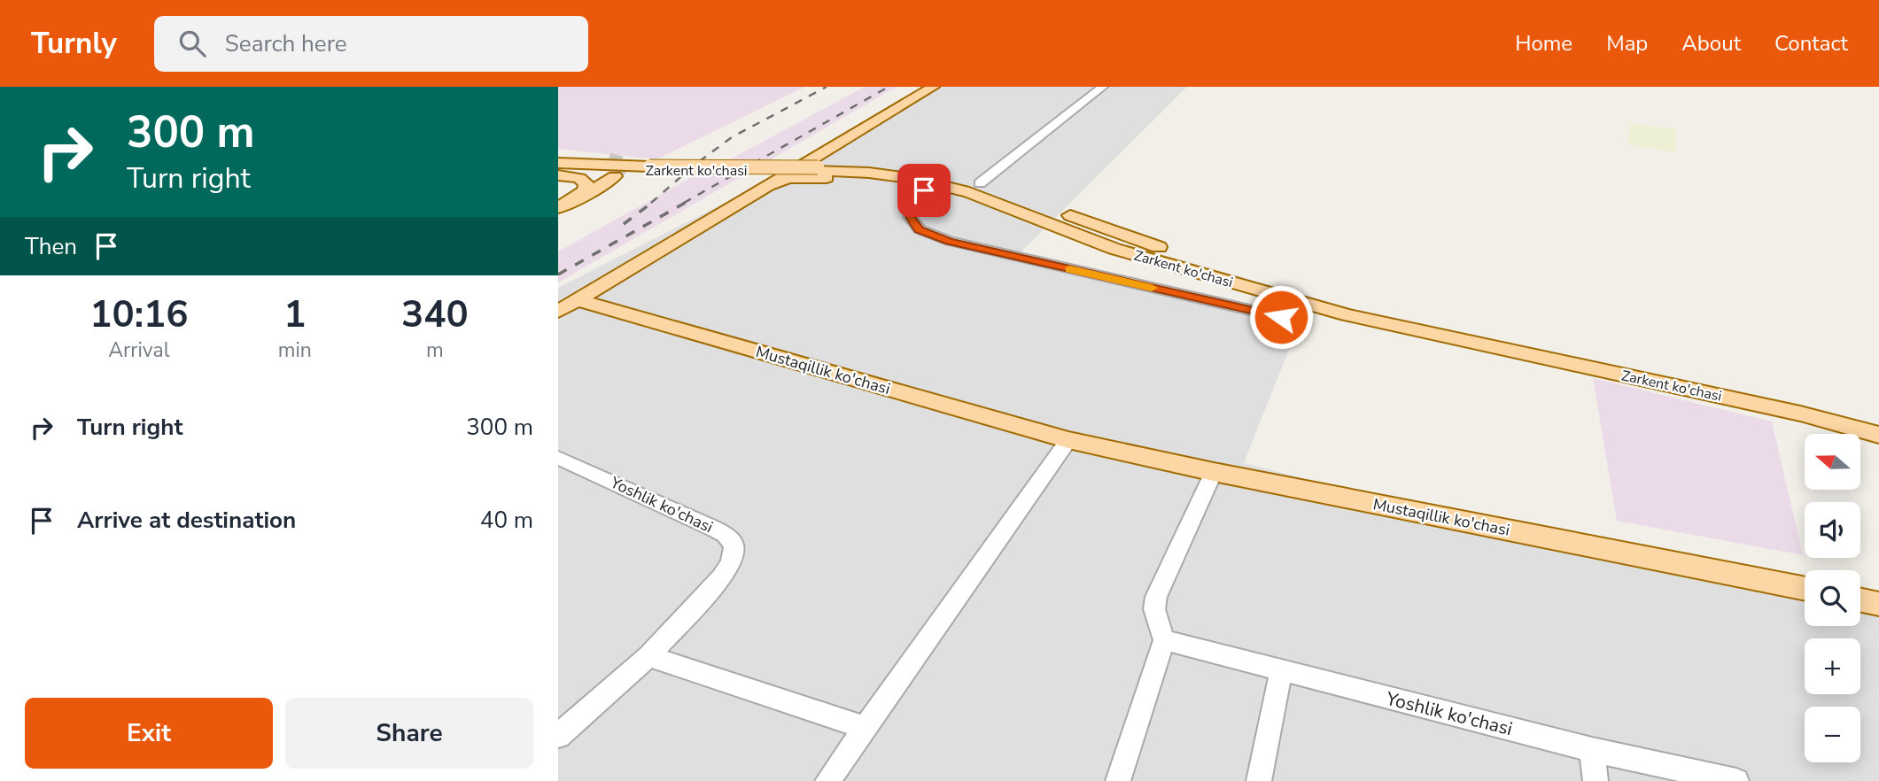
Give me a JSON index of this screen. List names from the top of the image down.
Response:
{
  "streets": {
    "main road": ["Zarkent ko'chasi", "Mustaqillik ko'chasi"],
    "street": ["Yoshlik ko'chasi"]
  },
  "north": "left",
  "page": {
    "header": "Turnly",
    "search": "Search here",
    "nav": [
      "Home",
      "Map",
      "About",
      "Contact"
    ],
    "turn": ["300 m", "Turn right"],
    "then": "Then",
    "eta": [
      "10:16",
      "Arrival",
      "1",
      "min",
      "340",
      "m"
    ],
    "list": [
      {
        "name": "Turn right",
        "value": "300 m"
      },
      {
        "name": "Arrive at destination",
        "value": "40 m"
      }
    ],
    "map_buttons": ["+", "−"],
    "buttons": ["Exit", "Share"]
  }
}
